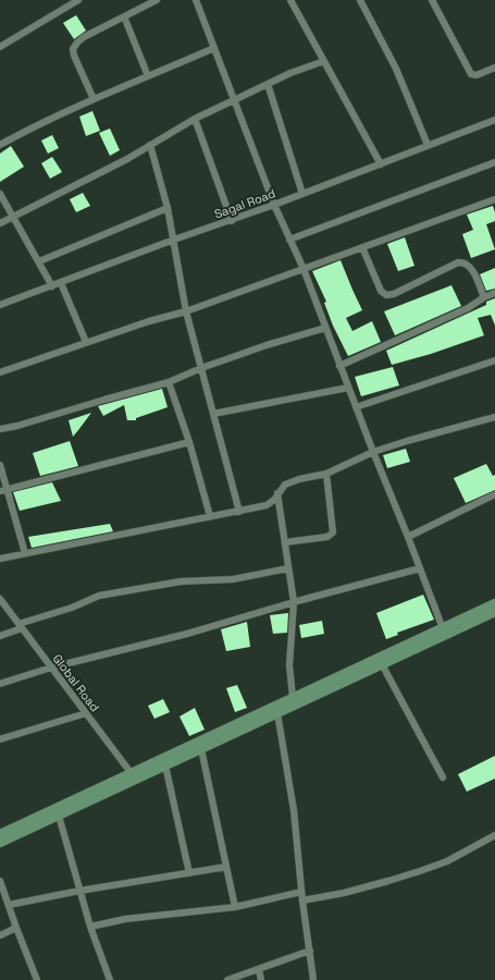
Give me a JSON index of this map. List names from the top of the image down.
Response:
{
  "streets": {
    "street": ["Sagal Road", "Global Road"]
  }
}
